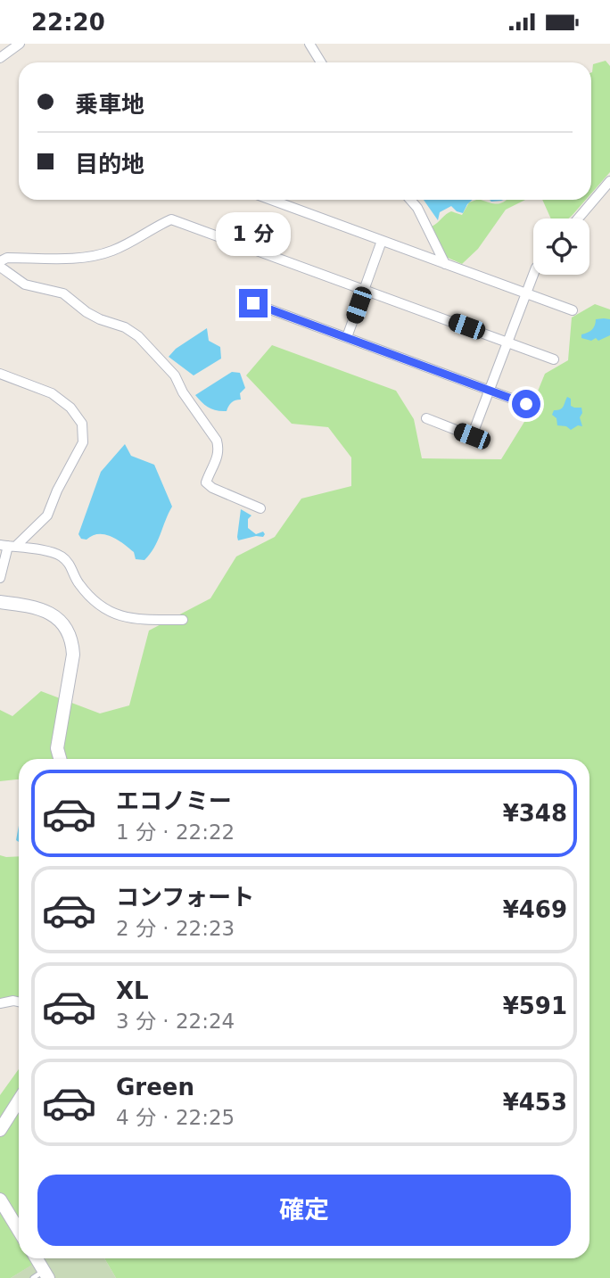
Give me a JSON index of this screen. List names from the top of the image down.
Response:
{
  "page": {
    "status": "22:20",
    "banner": ["乗車地", "目的地"],
    "bubble": "1 分",
    "list": [
      {
        "name": "エコノミー",
        "note": "1 分 · 22:22",
        "value": "¥348"
      },
      {
        "name": "コンフォート",
        "note": "2 分 · 22:23",
        "value": "¥469"
      },
      {
        "name": "XL",
        "note": "3 分 · 22:24",
        "value": "¥591"
      },
      {
        "name": "Green",
        "note": "4 分 · 22:25",
        "value": "¥453"
      }
    ],
    "buttons": "確定"
  }
}
